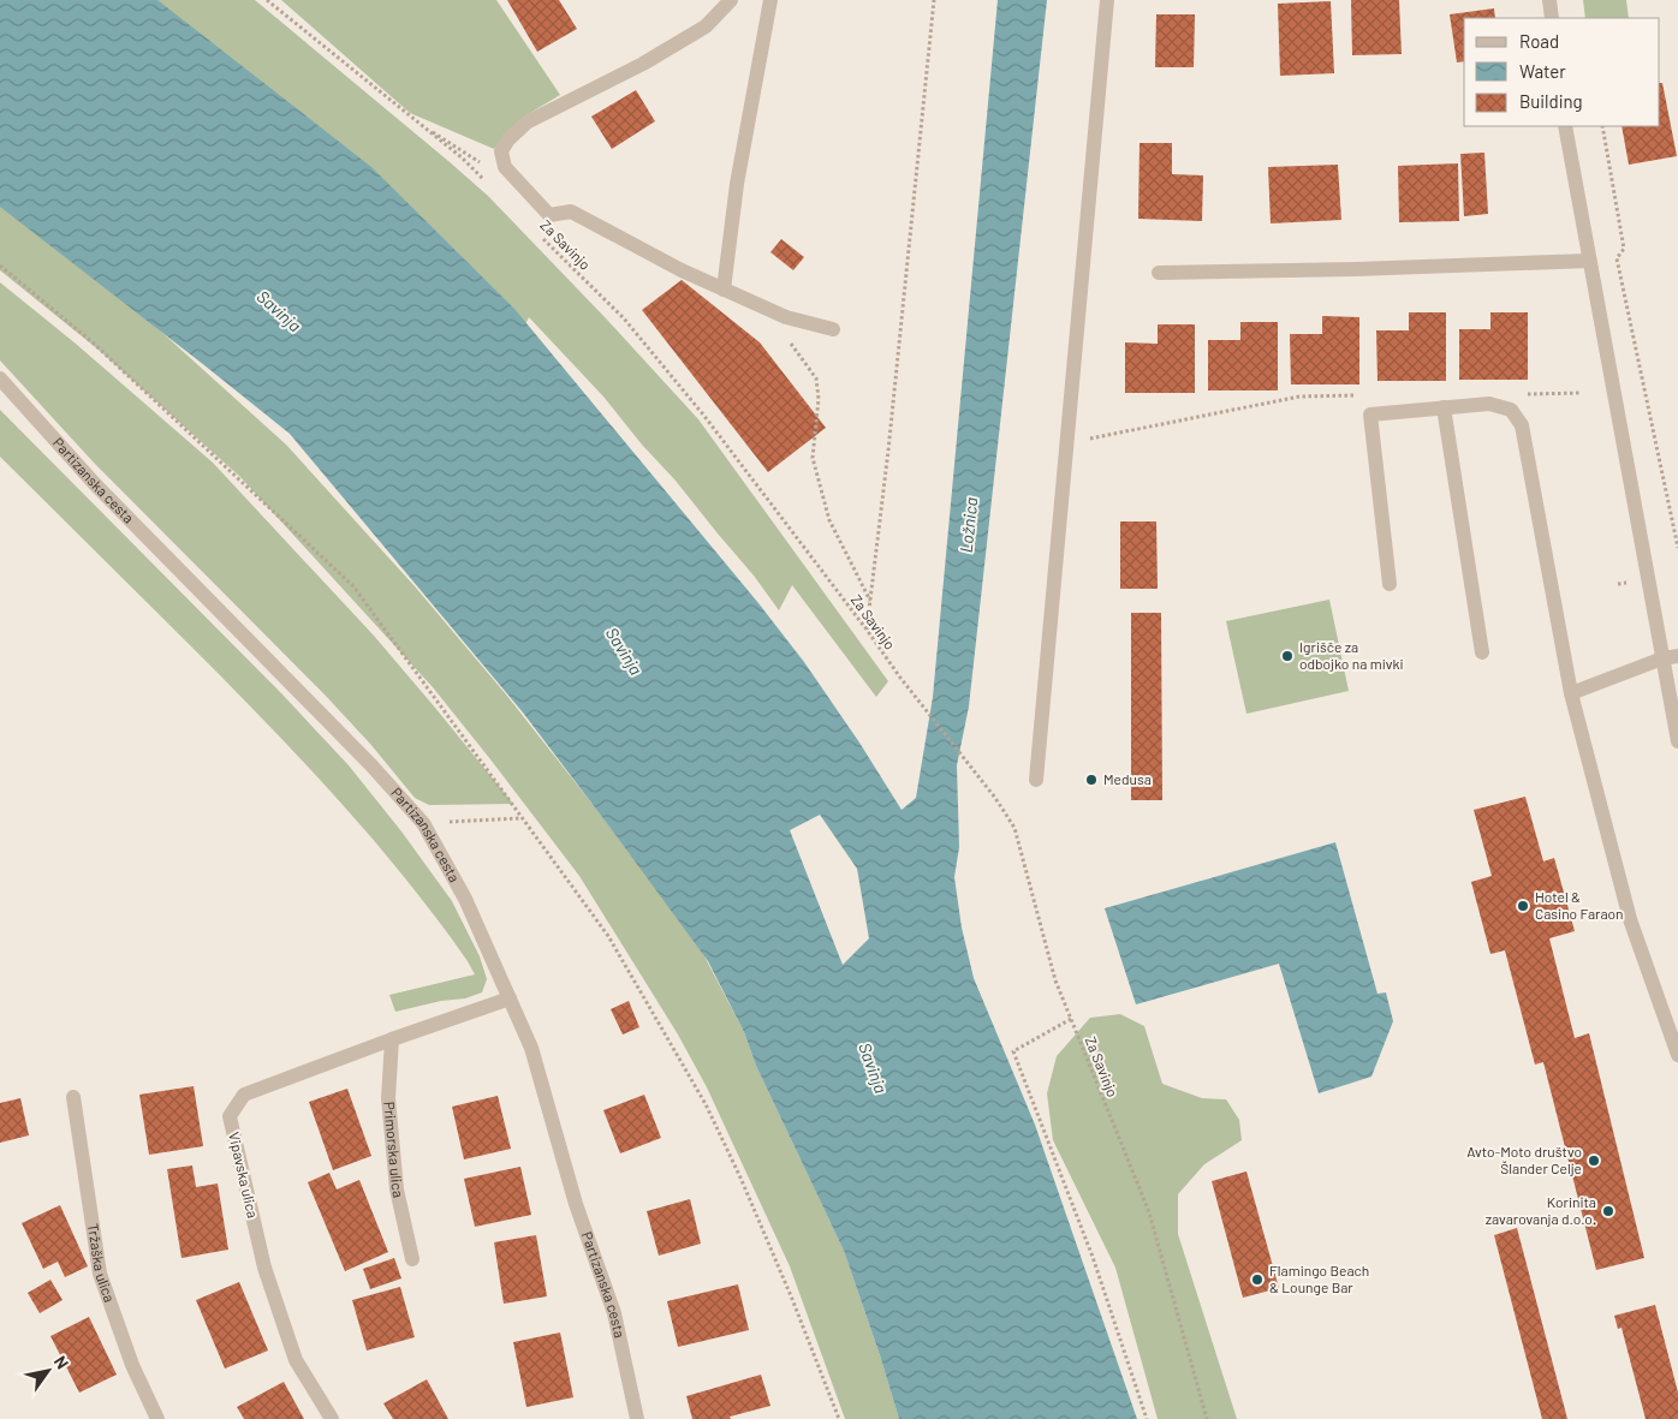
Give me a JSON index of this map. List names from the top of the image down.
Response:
{
  "streets": {
    "street": [
      "Partizanska cesta",
      "Primorska ulica",
      "Vipavska ulica",
      "Tržaška ulica"
    ],
    "path": ["Za Savinjo"]
  },
  "crossings": [
    ["Partizanska cesta", "Vipavska ulica"],
    ["Primorska ulica", "Vipavska ulica"]
  ],
  "water": ["Savinja", "Ložnica"],
  "places": [
    "Igrišče za odbojko na mivki",
    "Medusa",
    "Hotel & Casino Faraon",
    "Avto-Moto društvo Šlander Celje",
    "Korinita zavarovanja d.o.o.",
    "Flamingo Beach & Lounge Bar"
  ],
  "legend": ["Road", "Water", "Building"],
  "north": "top right"
}
